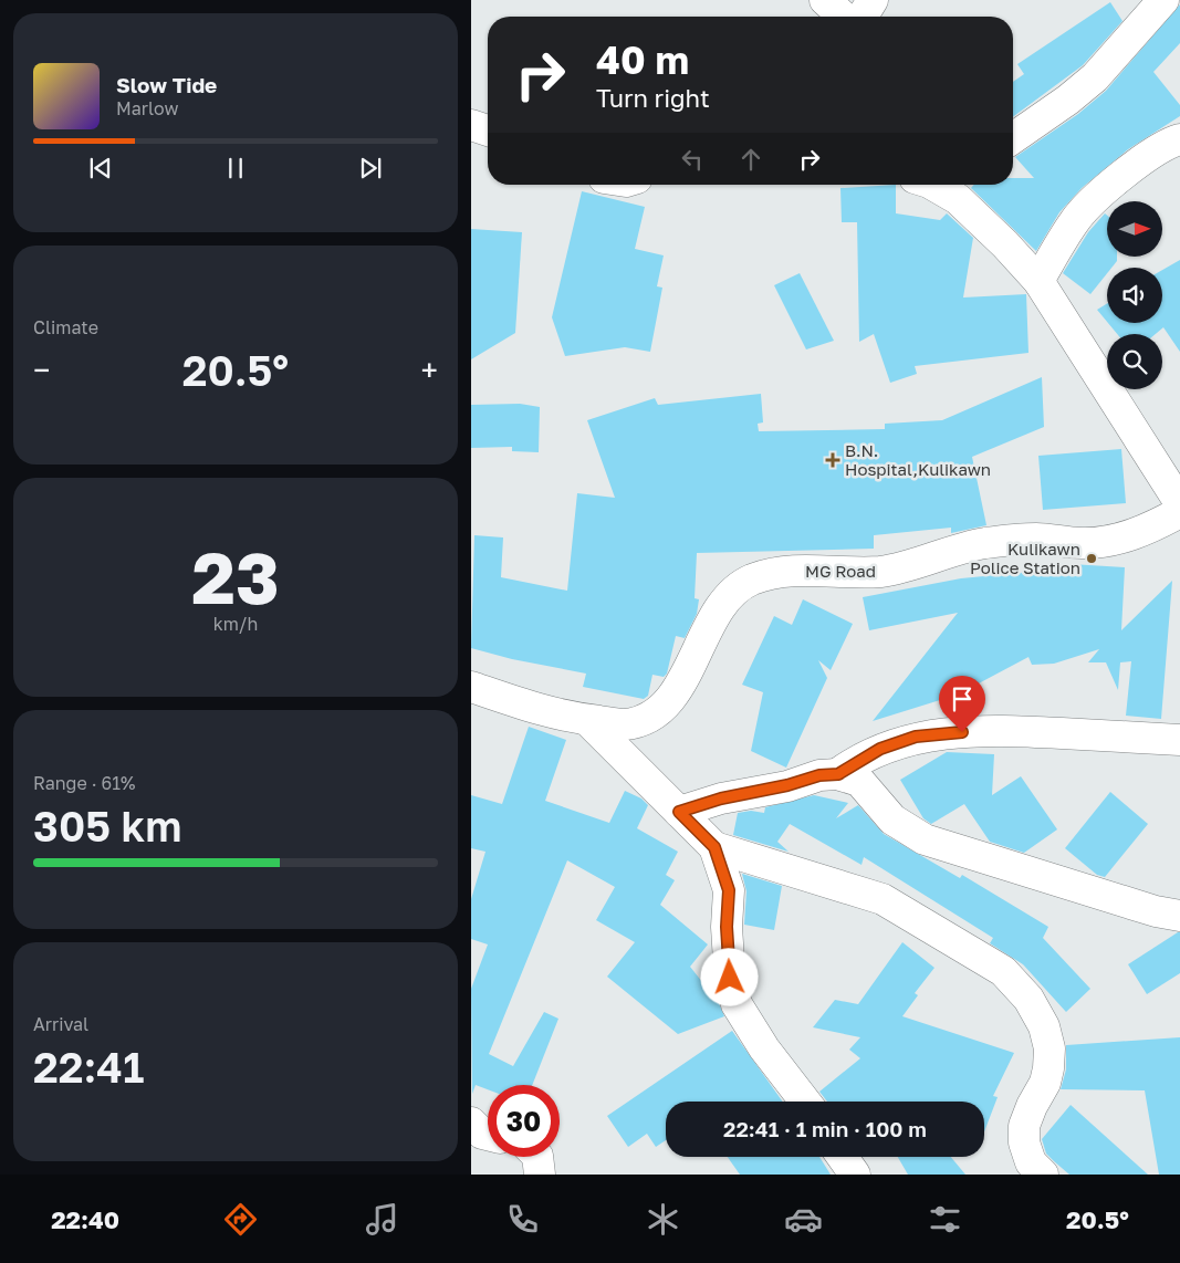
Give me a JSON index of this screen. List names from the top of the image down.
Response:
{
  "streets": {
    "street": ["MG Road"]
  },
  "places": {
    "health": ["B.N. Hospital,Kulikawn"],
    "other": ["Kulikawn Police Station"]
  },
  "north": "right",
  "page": {
    "turn": ["40 m", "Turn right"],
    "song": ["Slow Tide", "Marlow"],
    "tile": [
      "Climate",
      ["23", "km/h"],
      ["Range · 61%", "305 km"],
      ["Arrival", "22:41"]
    ],
    "heat": ["−", "20.5°", "+"],
    "limit": "30",
    "trip": "22:41 · 1 min · 100 m",
    "tabs": ["22:40", "20.5°"]
  }
}
